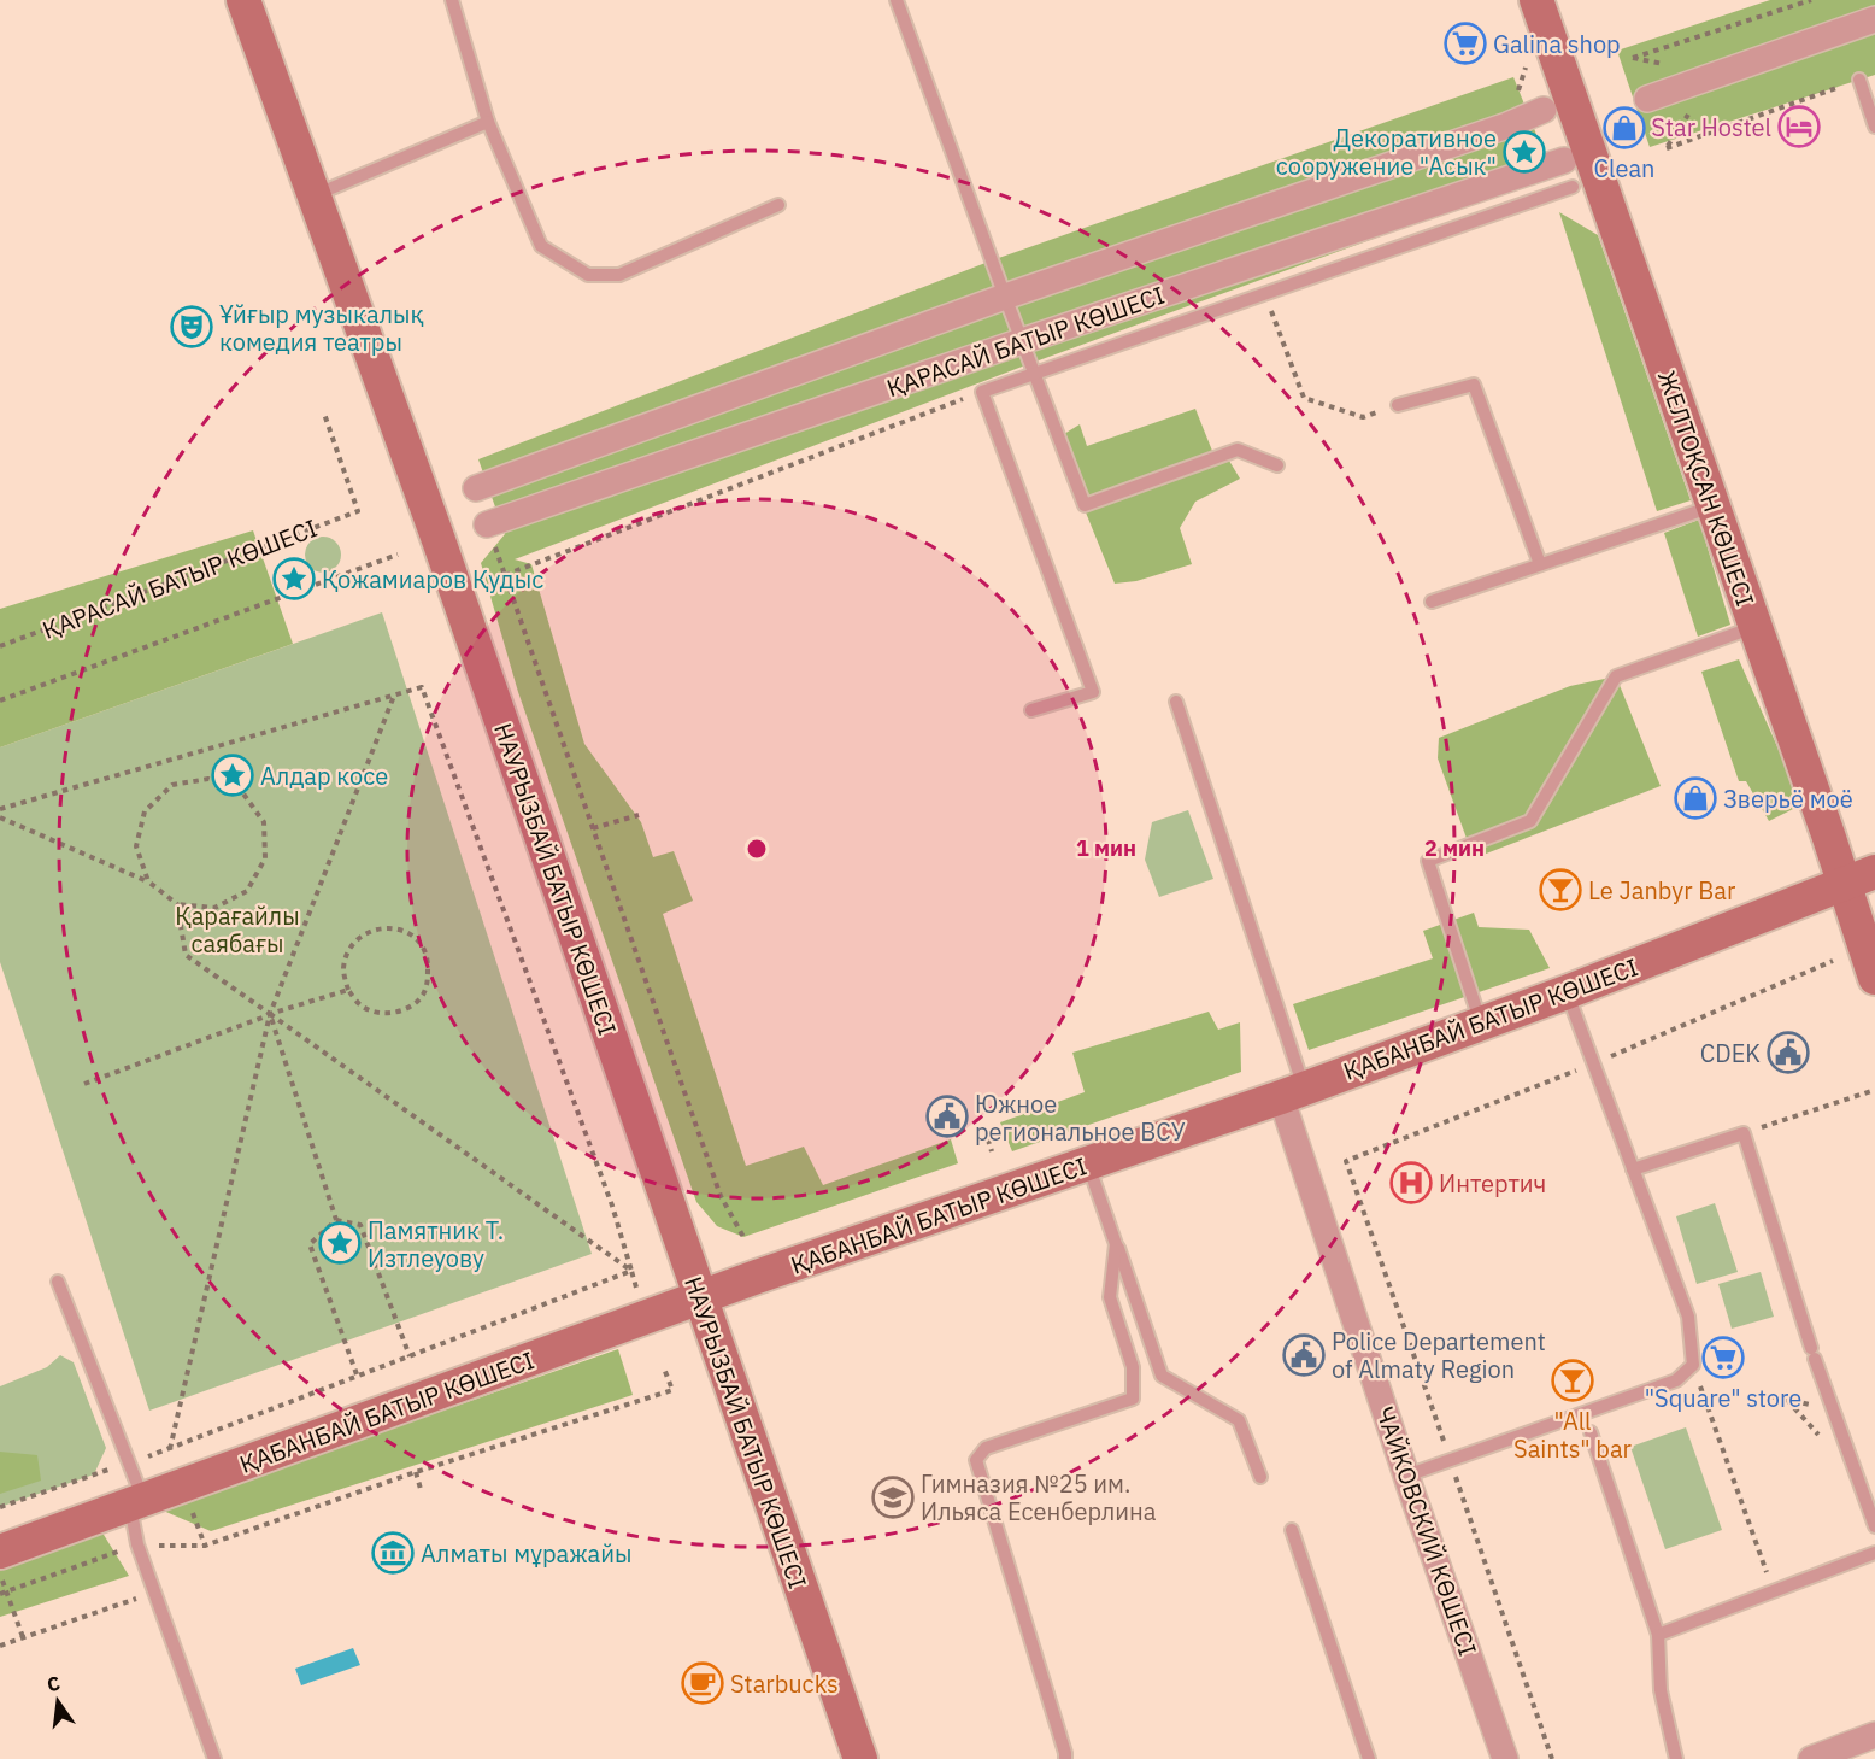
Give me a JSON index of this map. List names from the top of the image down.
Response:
{
  "streets": {
    "main road": ["ЖЕЛТОҚСАН КӨШЕСІ", "НАУРЫЗБАЙ БАТЫР КӨШЕСІ", "ҚАБАНБАЙ БАТЫР КӨШЕСІ"],
    "street": ["ҚАРАСАЙ БАТЫР КӨШЕСІ", "ЧАЙКОВСКИЙ КӨШЕСІ"]
  },
  "crossings": [
    ["ЖЕЛТОҚСАН КӨШЕСІ", "ҚАБАНБАЙ БАТЫР КӨШЕСІ"],
    ["НАУРЫЗБАЙ БАТЫР КӨШЕСІ", "ҚАБАНБАЙ БАТЫР КӨШЕСІ"],
    ["ҚАБАНБАЙ БАТЫР КӨШЕСІ", "ЧАЙКОВСКИЙ КӨШЕСІ"]
  ],
  "parks": ["Қарағайлы саябағы"],
  "places": {
    "supermarket": ["Galina shop", "\"Square\" store"],
    "hotel": ["Star Hostel"],
    "shop": ["Clean", "Зверьё моё"],
    "place": [
      "Декоративное сооружение \"Асык\"",
      "Қожамиаров Қудыс",
      "Алдар косе",
      "Памятник Т. Изтлеуову"
    ],
    "theatre": ["Ұйғыр музыкалық комедия театры"],
    "bar": ["Le Janbyr Bar", "\"All Saints\" bar"],
    "public building": ["CDEK", "Южное региональное ВСУ", "Police Departement of Almaty Region"],
    "hospital": ["Интертич"],
    "school or university": ["Гимназия №25 им. Ильяса Есенберлина"],
    "museum": ["Алматы мұражайы"],
    "cafe": ["Starbucks"]
  },
  "north": "top",
  "rings": ["1 мин", "2 мин"]
}
